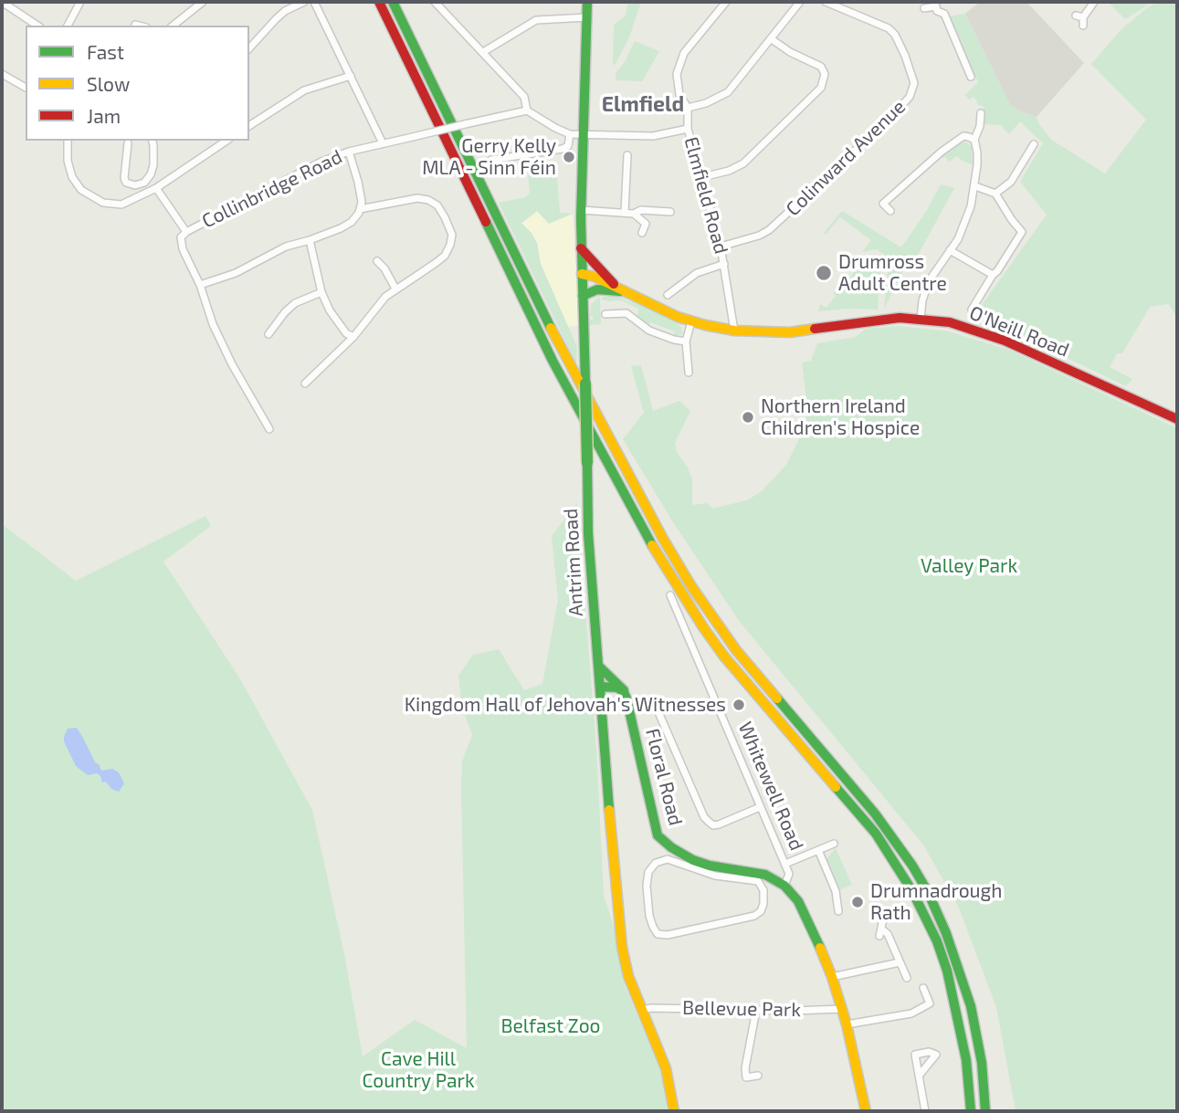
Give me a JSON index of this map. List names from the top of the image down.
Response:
{
  "streets": {
    "main road": ["O'Neill Road", "Antrim Road", "Floral Road"],
    "street": [
      "Colinward Avenue",
      "Collinbridge Road",
      "Elmfield Road",
      "Whitewell Road",
      "Bellevue Park"
    ]
  },
  "crossings": [
    ["Colinward Avenue", "Elmfield Road"],
    ["Elmfield Road", "O'Neill Road"],
    ["O'Neill Road", "Antrim Road"],
    ["Antrim Road", "Bellevue Park"],
    ["Floral Road", "Whitewell Road"]
  ],
  "districts": ["Elmfield"],
  "parks": ["Valley Park", "Belfast Zoo", "Cave Hill Country Park"],
  "places": [
    "Gerry Kelly MLA - Sinn Féin",
    "Drumross Adult Centre",
    "Northern Ireland Children's Hospice",
    "Kingdom Hall of Jehovah's Witnesses",
    "Drumnadrough Rath"
  ],
  "legend": ["Fast", "Slow", "Jam"]
}
